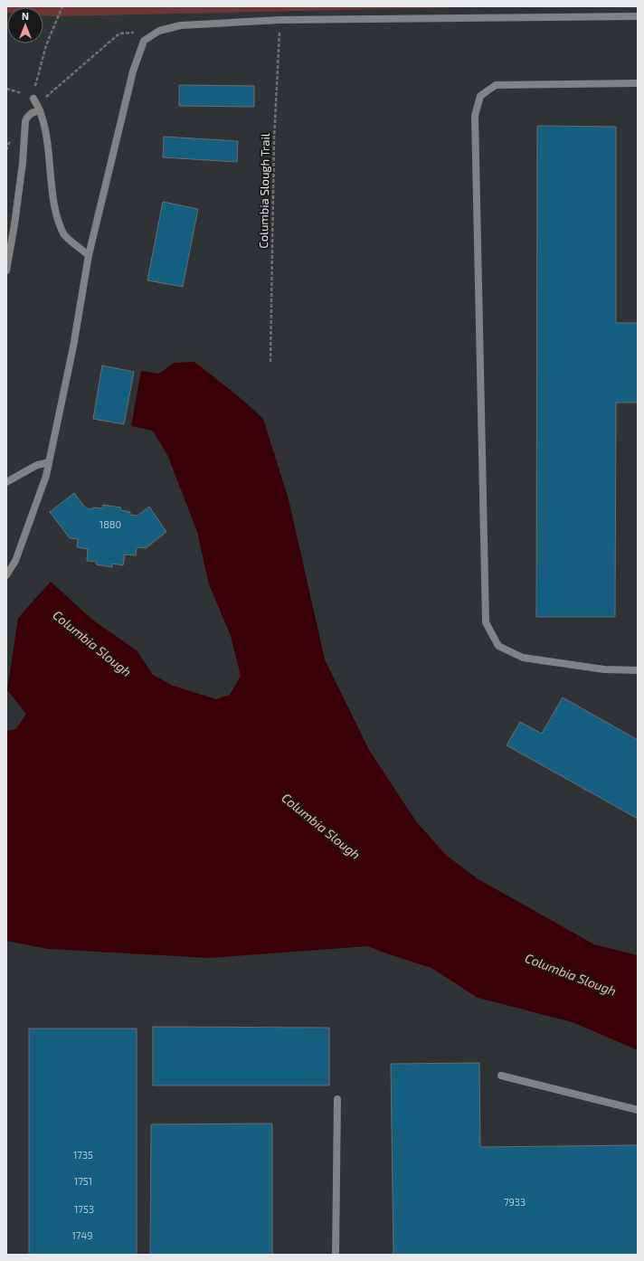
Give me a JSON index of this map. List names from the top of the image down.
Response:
{
  "streets": {
    "path": ["Columbia Slough Trail"]
  },
  "water": ["Columbia Slough"],
  "house_numbers": [
    "1880",
    "1735",
    "1751",
    "7933",
    "1753",
    "1749"
  ],
  "north": "top"
}
